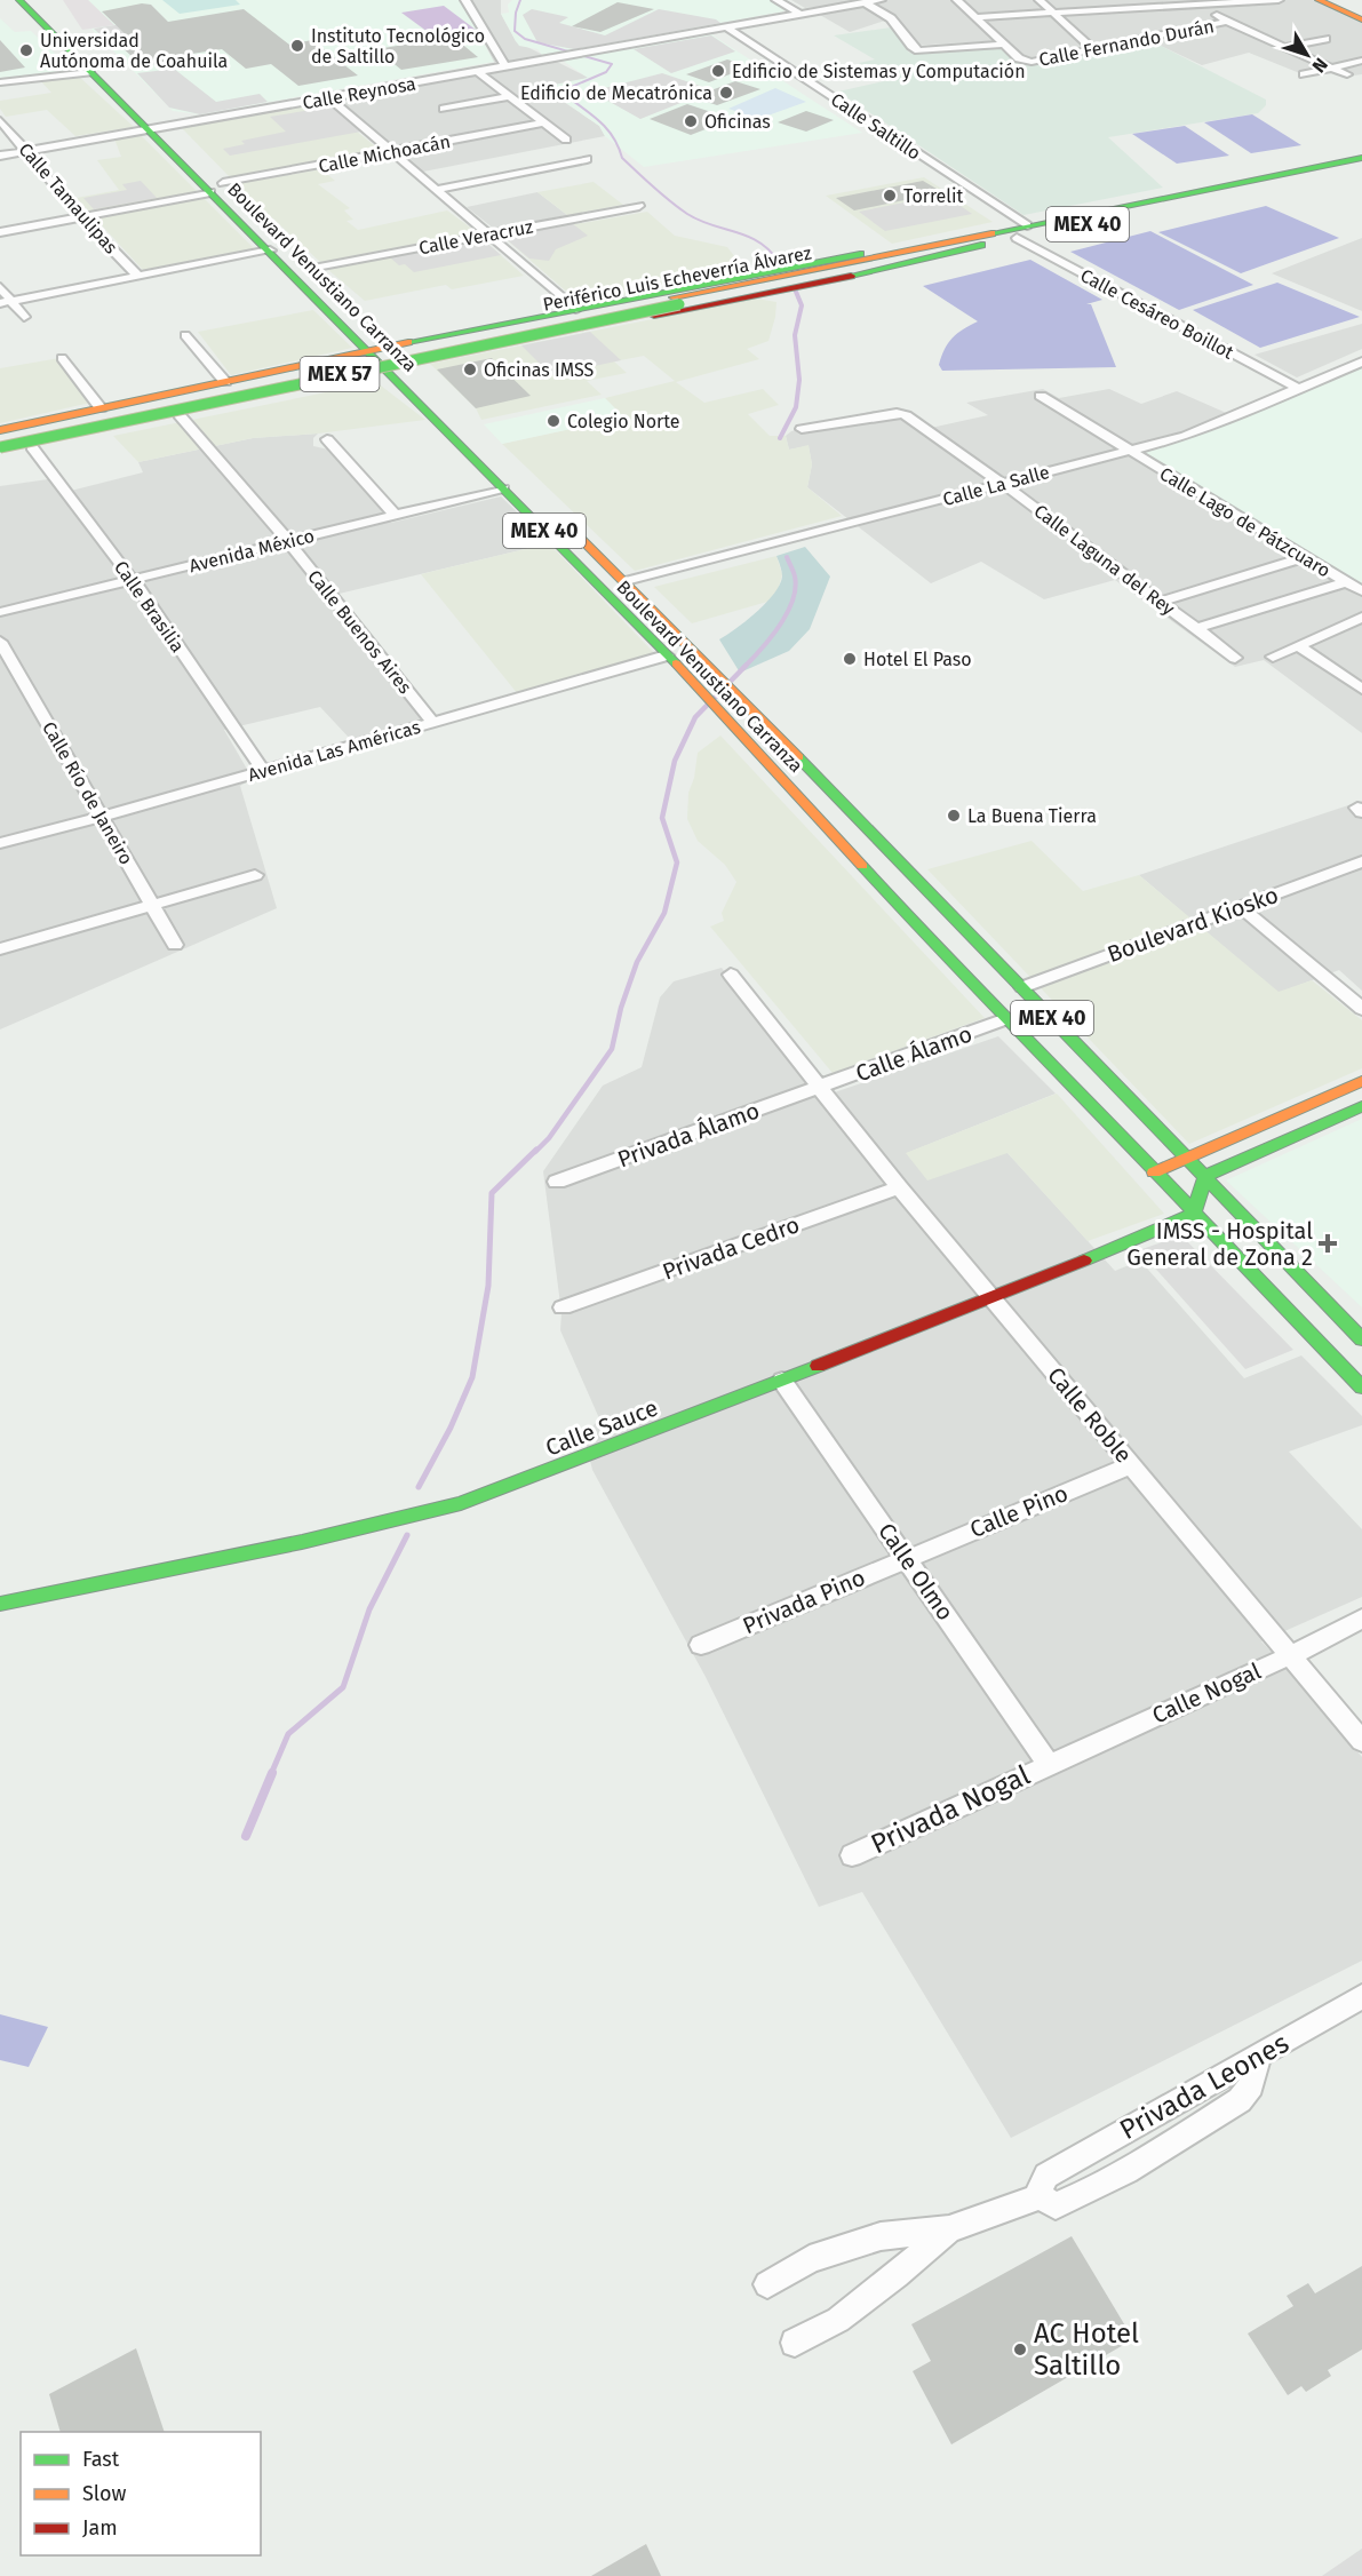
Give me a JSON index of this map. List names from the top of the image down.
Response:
{
  "streets": {
    "main road": [
      "MEX 40",
      "Boulevard Venustiano Carranza",
      "Periférico Luis Echeverría Álvarez",
      "MEX 57",
      "Calle Sauce"
    ],
    "street": [
      "Calle Fernando Durán",
      "Calle Reynosa",
      "Calle Saltillo",
      "Calle Michoacán",
      "Calle Tamaulipas",
      "Calle Veracruz",
      "Calle Cesáreo Boillot",
      "Calle La Salle",
      "Calle Lago de Pátzcuaro",
      "Avenida México",
      "Calle Laguna del Rey",
      "Calle Brasilia",
      "Calle Buenos Aires",
      "Avenida Las Américas",
      "Calle Río de Janeiro",
      "Boulevard Kiosko",
      "Calle Álamo",
      "Privada Álamo",
      "Privada Cedro",
      "Calle Roble",
      "Calle Pino",
      "Calle Olmo",
      "Privada Pino",
      "Calle Nogal",
      "Privada Nogal",
      "Privada Leones"
    ]
  },
  "crossings": [
    ["Calle Reynosa", "Calle Saltillo"],
    ["Calle Reynosa", "Calle Tamaulipas"],
    ["Calle Reynosa", "Boulevard Venustiano Carranza"],
    ["Calle Saltillo", "MEX 40"],
    ["Calle Saltillo", "Periférico Luis Echeverría Álvarez"],
    ["Calle Saltillo", "Calle Cesáreo Boillot"],
    ["Calle Michoacán", "Calle Tamaulipas"],
    ["Calle Michoacán", "Boulevard Venustiano Carranza"],
    ["MEX 40", "Periférico Luis Echeverría Álvarez"],
    ["MEX 40", "Calle Cesáreo Boillot"],
    ["Calle Veracruz", "Boulevard Venustiano Carranza"],
    ["Boulevard Venustiano Carranza", "Periférico Luis Echeverría Álvarez"],
    ["Boulevard Venustiano Carranza", "Calle La Salle"],
    ["Boulevard Venustiano Carranza", "Avenida México"],
    ["Boulevard Venustiano Carranza", "Avenida Las Américas"],
    ["Boulevard Venustiano Carranza", "Boulevard Kiosko"],
    ["Boulevard Venustiano Carranza", "Calle Álamo"],
    ["Boulevard Venustiano Carranza", "Calle Sauce"],
    ["Periférico Luis Echeverría Álvarez", "Calle Cesáreo Boillot"],
    ["Periférico Luis Echeverría Álvarez", "Calle Brasilia"],
    ["Periférico Luis Echeverría Álvarez", "Calle Buenos Aires"],
    ["Calle Cesáreo Boillot", "Calle La Salle"],
    ["Calle La Salle", "Calle Lago de Pátzcuaro"],
    ["Calle La Salle", "Calle Laguna del Rey"],
    ["Avenida México", "Calle Brasilia"],
    ["Avenida México", "Calle Buenos Aires"],
    ["Calle Brasilia", "Avenida Las Américas"],
    ["Calle Buenos Aires", "Avenida Las Américas"],
    ["Avenida Las Américas", "Calle Río de Janeiro"],
    ["Calle Álamo", "Privada Álamo"],
    ["Calle Álamo", "Calle Roble"],
    ["Privada Álamo", "Calle Roble"],
    ["Privada Cedro", "Calle Roble"],
    ["Calle Roble", "Calle Sauce"],
    ["Calle Roble", "Calle Pino"],
    ["Calle Roble", "Calle Nogal"],
    ["Calle Sauce", "Calle Olmo"],
    ["Calle Pino", "Calle Olmo"],
    ["Calle Pino", "Privada Pino"],
    ["Calle Olmo", "Privada Pino"],
    ["Calle Olmo", "Calle Nogal"],
    ["Calle Olmo", "Privada Nogal"],
    ["Calle Nogal", "Privada Nogal"]
  ],
  "places": {
    "other": [
      "Instituto Tecnológico de Saltillo",
      "Universidad Autónoma de Coahuila",
      "Edificio de Sistemas y Computación",
      "Edificio de Mecatrónica",
      "Oficinas",
      "Torrelit",
      "Oficinas IMSS",
      "Colegio Norte",
      "Hotel El Paso",
      "La Buena Tierra",
      "AC Hotel Saltillo"
    ],
    "health": ["IMSS - Hospital General de Zona 2"]
  },
  "legend": ["Fast", "Slow", "Jam"],
  "north": "bottom right"
}
